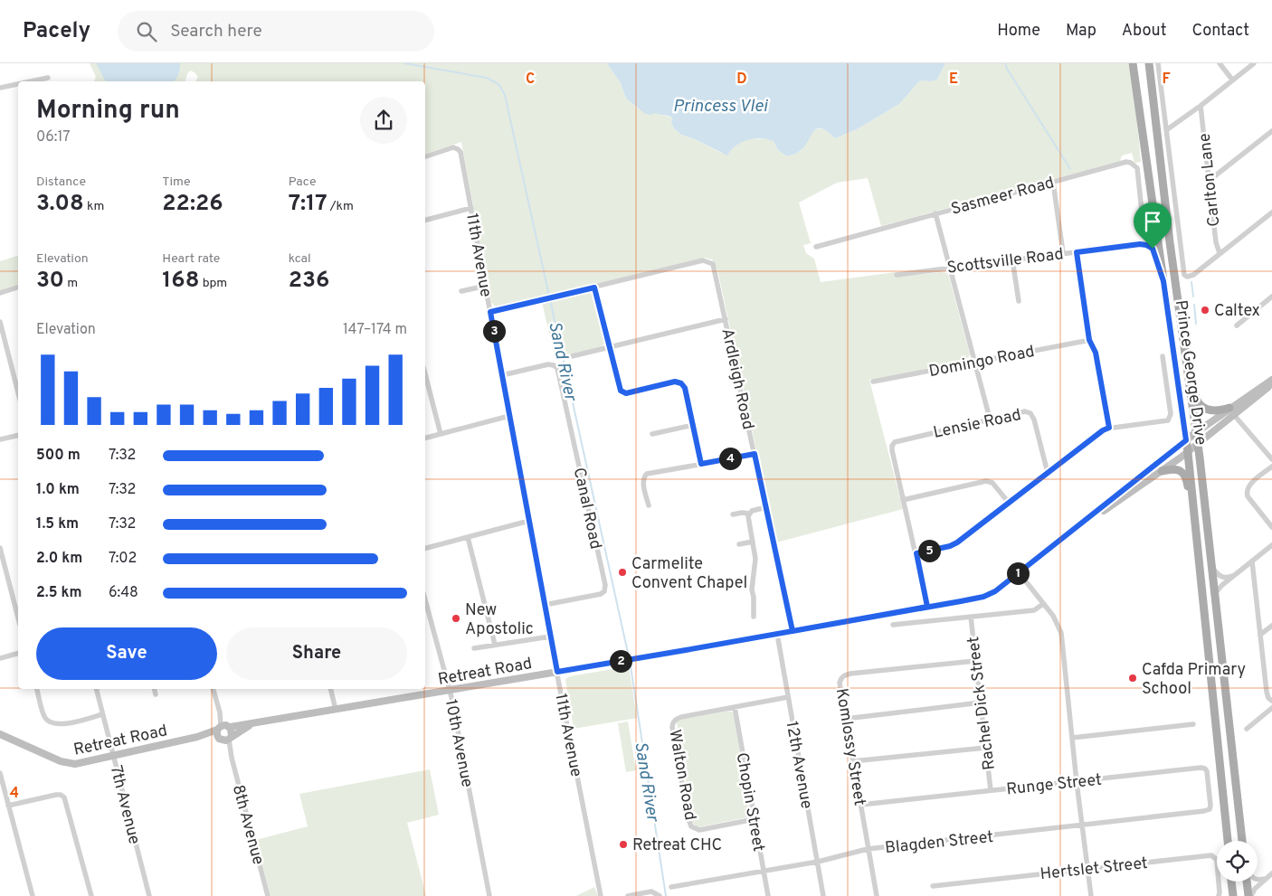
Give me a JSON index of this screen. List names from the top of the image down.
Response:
{
  "streets": {
    "main road": ["Prince George Drive", "Retreat Road"],
    "street": [
      "Carlton Lane",
      "Sasmeer Road",
      "11th Avenue",
      "Scottsville Road",
      "Domingo Road",
      "Ardleigh Road",
      "Lensie Road",
      "Canal Road",
      "Rachel Dick Street",
      "10th Avenue",
      "Komlossy Street",
      "12th Avenue",
      "Walton Road",
      "Runge Street",
      "Chopin Street",
      "7th Avenue",
      "8th Avenue",
      "Blagden Street",
      "Hertslet Street"
    ]
  },
  "crossings": [
    ["11th Avenue", "Canal Road"],
    ["11th Avenue", "Retreat Road"],
    ["Prince George Drive", "Retreat Road"],
    ["Ardleigh Road", "Retreat Road"],
    ["Retreat Road", "10th Avenue"],
    ["Retreat Road", "12th Avenue"],
    ["Retreat Road", "7th Avenue"],
    ["Retreat Road", "8th Avenue"],
    ["Rachel Dick Street", "Komlossy Street"],
    ["Rachel Dick Street", "Runge Street"],
    ["Komlossy Street", "Runge Street"],
    ["Komlossy Street", "Blagden Street"],
    ["12th Avenue", "Walton Road"],
    ["12th Avenue", "Blagden Street"],
    ["Walton Road", "Chopin Street"],
    ["Runge Street", "Blagden Street"],
    ["Chopin Street", "Blagden Street"]
  ],
  "water": ["Princess Vlei", "Sand River"],
  "places": [
    "Caltex",
    "Carmelite Convent Chapel",
    "New Apostolic",
    "Cafda Primary School",
    "Retreat CHC"
  ],
  "page": {
    "header": "Pacely",
    "search": "Search here",
    "nav": [
      "Home",
      "Map",
      "About",
      "Contact"
    ],
    "heading": ["Morning run", "06:17"],
    "stats": [
      ["Distance", "3.08 km"],
      ["Time", "22:26"],
      ["Pace", "7:17 /km"],
      ["Elevation", "30 m"],
      ["Heart rate", "168 bpm"],
      ["kcal", "236"]
    ],
    "chart": ["Elevation", "147–174 m"],
    "pins": [
      "3",
      "4",
      "5",
      "1",
      "2"
    ],
    "list": [
      {
        "name": "500 m",
        "note": "7:32"
      },
      {
        "name": "1.0 km",
        "note": "7:32"
      },
      {
        "name": "1.5 km",
        "note": "7:32"
      },
      {
        "name": "2.0 km",
        "note": "7:02"
      },
      {
        "name": "2.5 km",
        "note": "6:48"
      }
    ],
    "buttons": ["Save", "Share"]
  },
  "grid": {
    "columns": [
      "C",
      "D",
      "E",
      "F"
    ],
    "rows": ["4"]
  }
}
